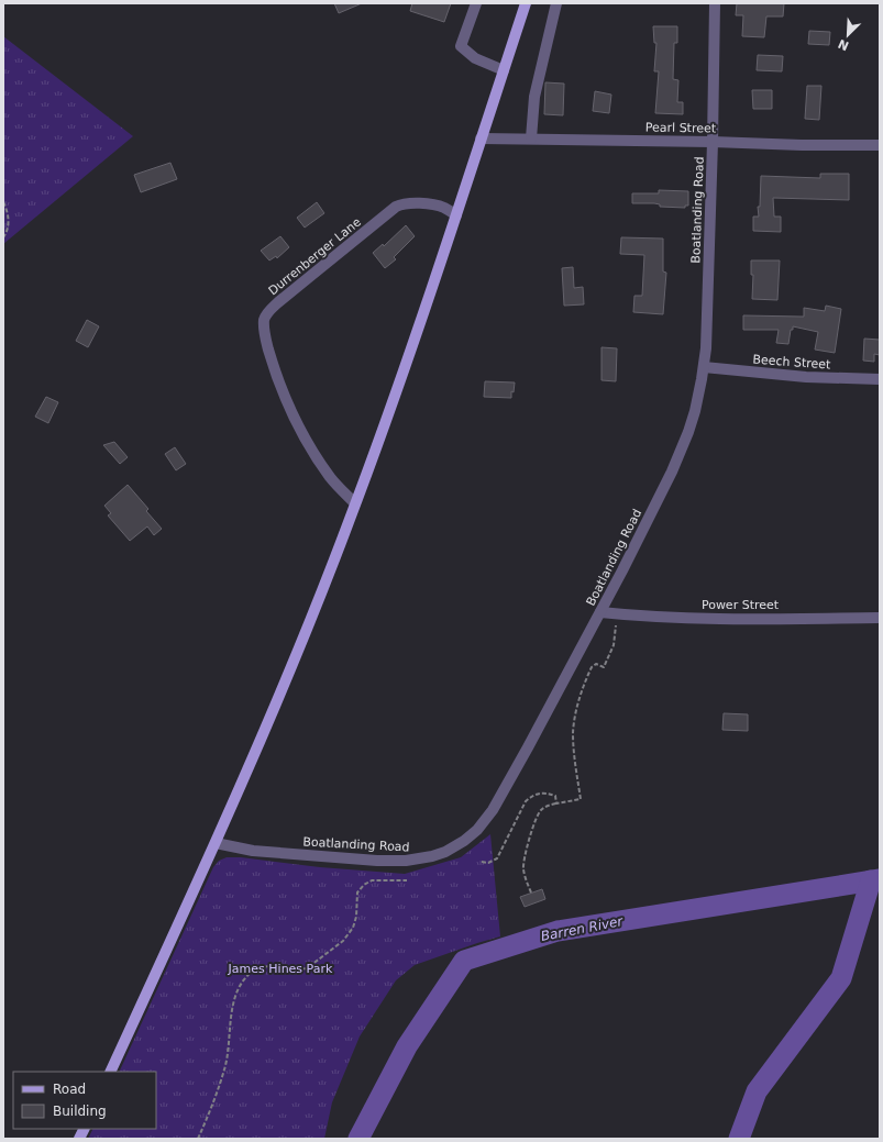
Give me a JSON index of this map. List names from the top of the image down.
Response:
{
  "streets": {
    "street": [
      "Pearl Street",
      "Boatlanding Road",
      "Durrenberger Lane",
      "Beech Street",
      "Power Street"
    ]
  },
  "crossings": [
    ["Pearl Street", "Boatlanding Road"],
    ["Boatlanding Road", "Beech Street"],
    ["Boatlanding Road", "Power Street"]
  ],
  "water": ["Barren River"],
  "parks": ["James Hines Park"],
  "legend": ["Road", "Building"],
  "north": "bottom left"
}
